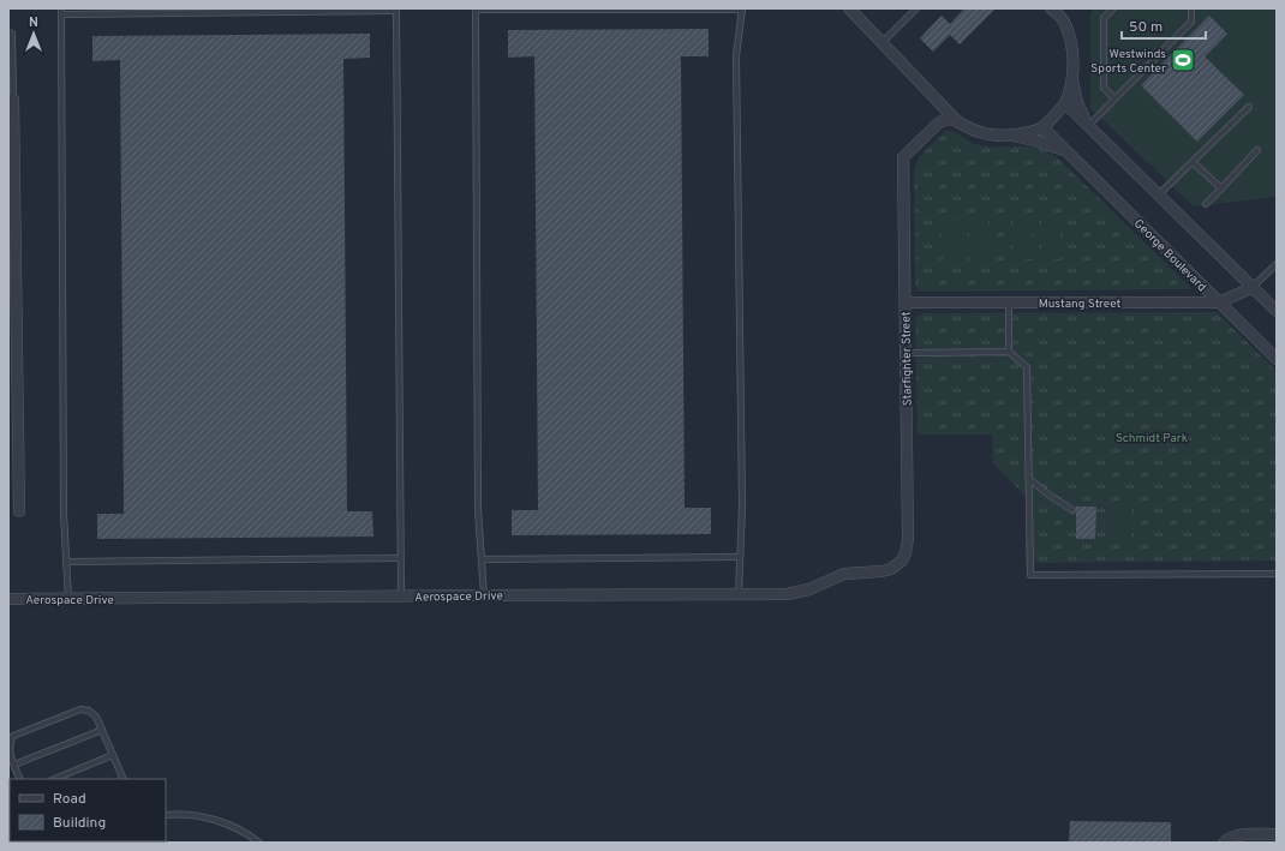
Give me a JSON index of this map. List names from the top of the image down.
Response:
{
  "streets": {
    "street": [
      "George Boulevard",
      "Mustang Street",
      "Starfighter Street",
      "Aerospace Drive"
    ]
  },
  "crossings": [
    ["George Boulevard", "Mustang Street"],
    ["George Boulevard", "Starfighter Street"],
    ["Mustang Street", "Starfighter Street"],
    ["Starfighter Street", "Aerospace Drive"]
  ],
  "parks": ["Schmidt Park"],
  "places": {
    "sports": ["Westwinds Sports Center"]
  },
  "legend": ["Road", "Building"],
  "scale_bar": "50 m",
  "north": "top"
}
